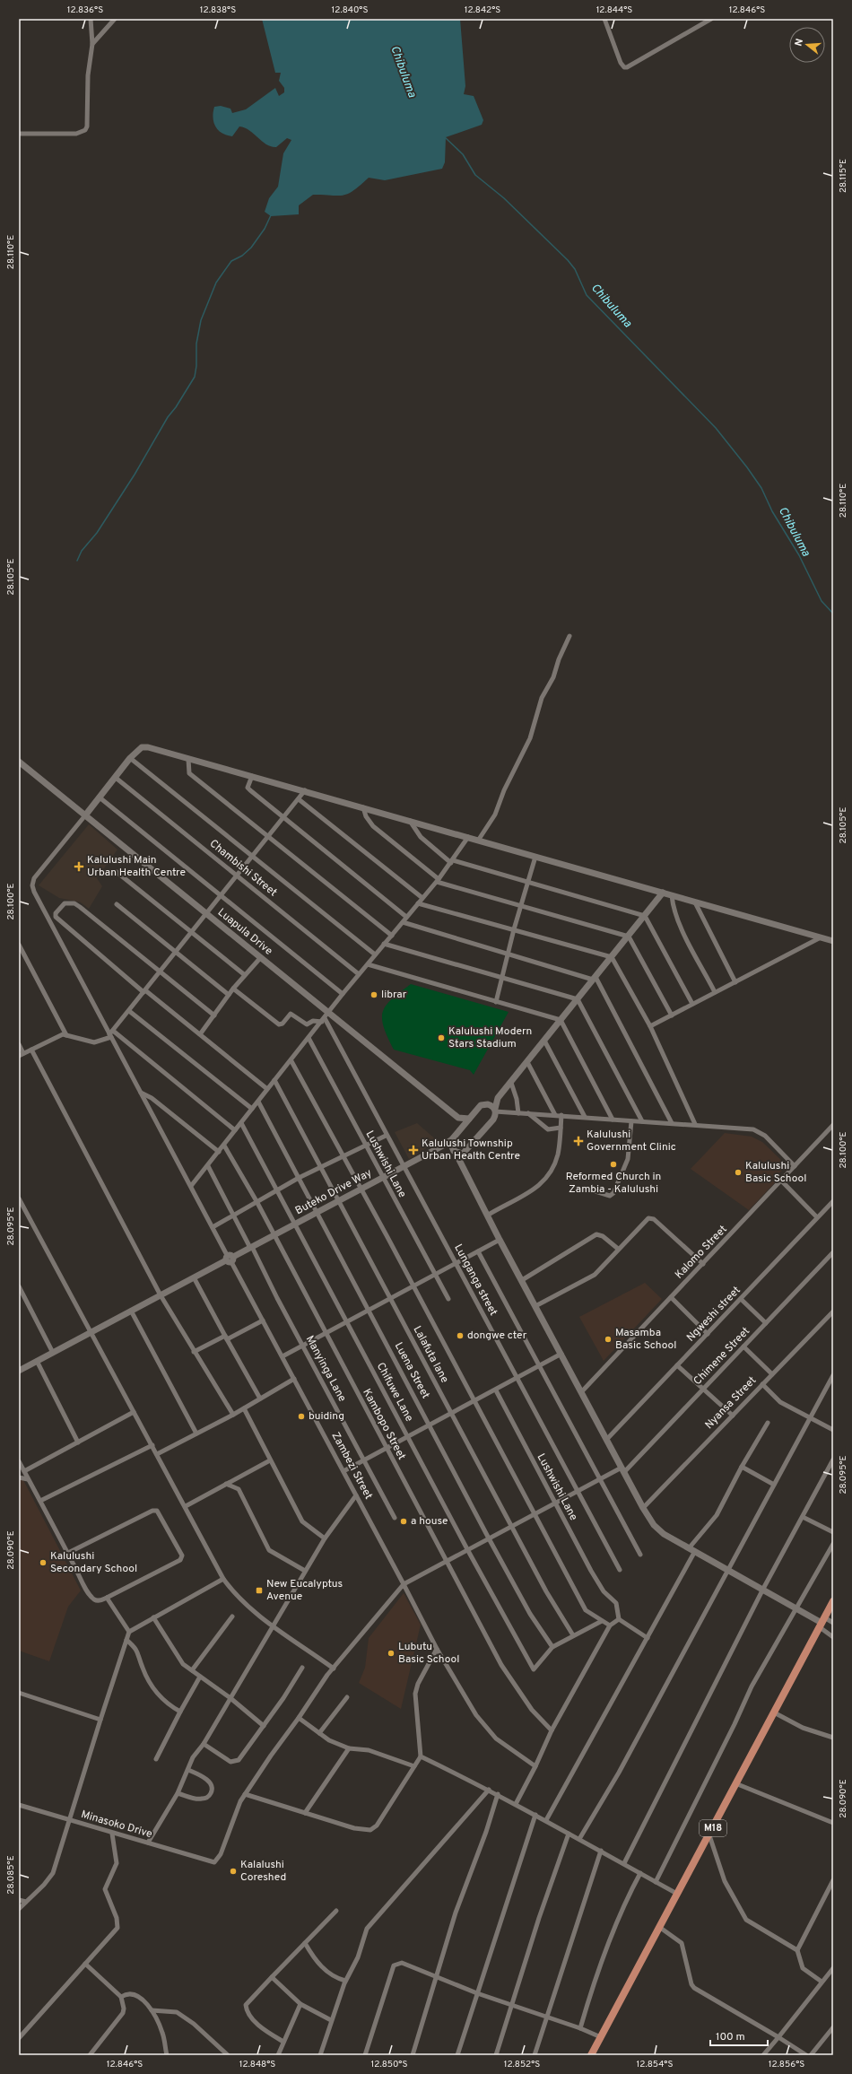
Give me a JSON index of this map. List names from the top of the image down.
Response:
{
  "streets": {
    "main road": ["M18"],
    "street": [
      "Chambishi Street",
      "Luapula Drive",
      "Lushwishi Lane",
      "Buteko Drive Way",
      "Kalomo Street",
      "Lunganga street",
      "Ngweshi street",
      "Lalafuta lane",
      "Chimene Street",
      "Manyinga Lane",
      "Luena Street",
      "Chifuwe Lane",
      "Nyansa Street",
      "Kambopo Street",
      "Zambezi Street",
      "Minasoko Drive"
    ]
  },
  "crossings": [
    ["Luapula Drive", "Zambezi Street"],
    ["Lushwishi Lane", "Buteko Drive Way"],
    ["Buteko Drive Way", "Lunganga street"],
    ["Buteko Drive Way", "Lalafuta lane"],
    ["Buteko Drive Way", "Manyinga Lane"],
    ["Buteko Drive Way", "Luena Street"],
    ["Buteko Drive Way", "Chifuwe Lane"],
    ["Buteko Drive Way", "Kambopo Street"],
    ["Buteko Drive Way", "Zambezi Street"],
    ["Luena Street", "Chifuwe Lane"]
  ],
  "water": ["Chibuluma"],
  "places": {
    "health": ["Kalulushi Main Urban Health Centre", "Kalulushi Government Clinic", "Kalulushi Township Urban Health Centre"],
    "other": [
      "librar",
      "Kalulushi Modern Stars Stadium",
      "Reformed Church in Zambia - Kalulushi",
      "Kalulushi Basic School",
      "dongwe cter",
      "Masamba Basic School",
      "buiding",
      "a house",
      "Kalulushi Secondary School",
      "Lubutu Basic School",
      "Kalalushi Coreshed"
    ],
    "transit": ["New Eucalyptus Avenue"]
  },
  "scale_bar": "100 m",
  "north": "left",
  "coordinates": [
    "12.836°S",
    "12.838°S",
    "12.840°S",
    "12.842°S",
    "12.844°S",
    "12.846°S",
    "28.115°E",
    "28.110°E",
    "28.105°E",
    "28.100°E",
    "28.095°E",
    "28.090°E",
    "28.085°E",
    "12.848°S",
    "12.850°S",
    "12.852°S",
    "12.854°S",
    "12.856°S"
  ]
}
